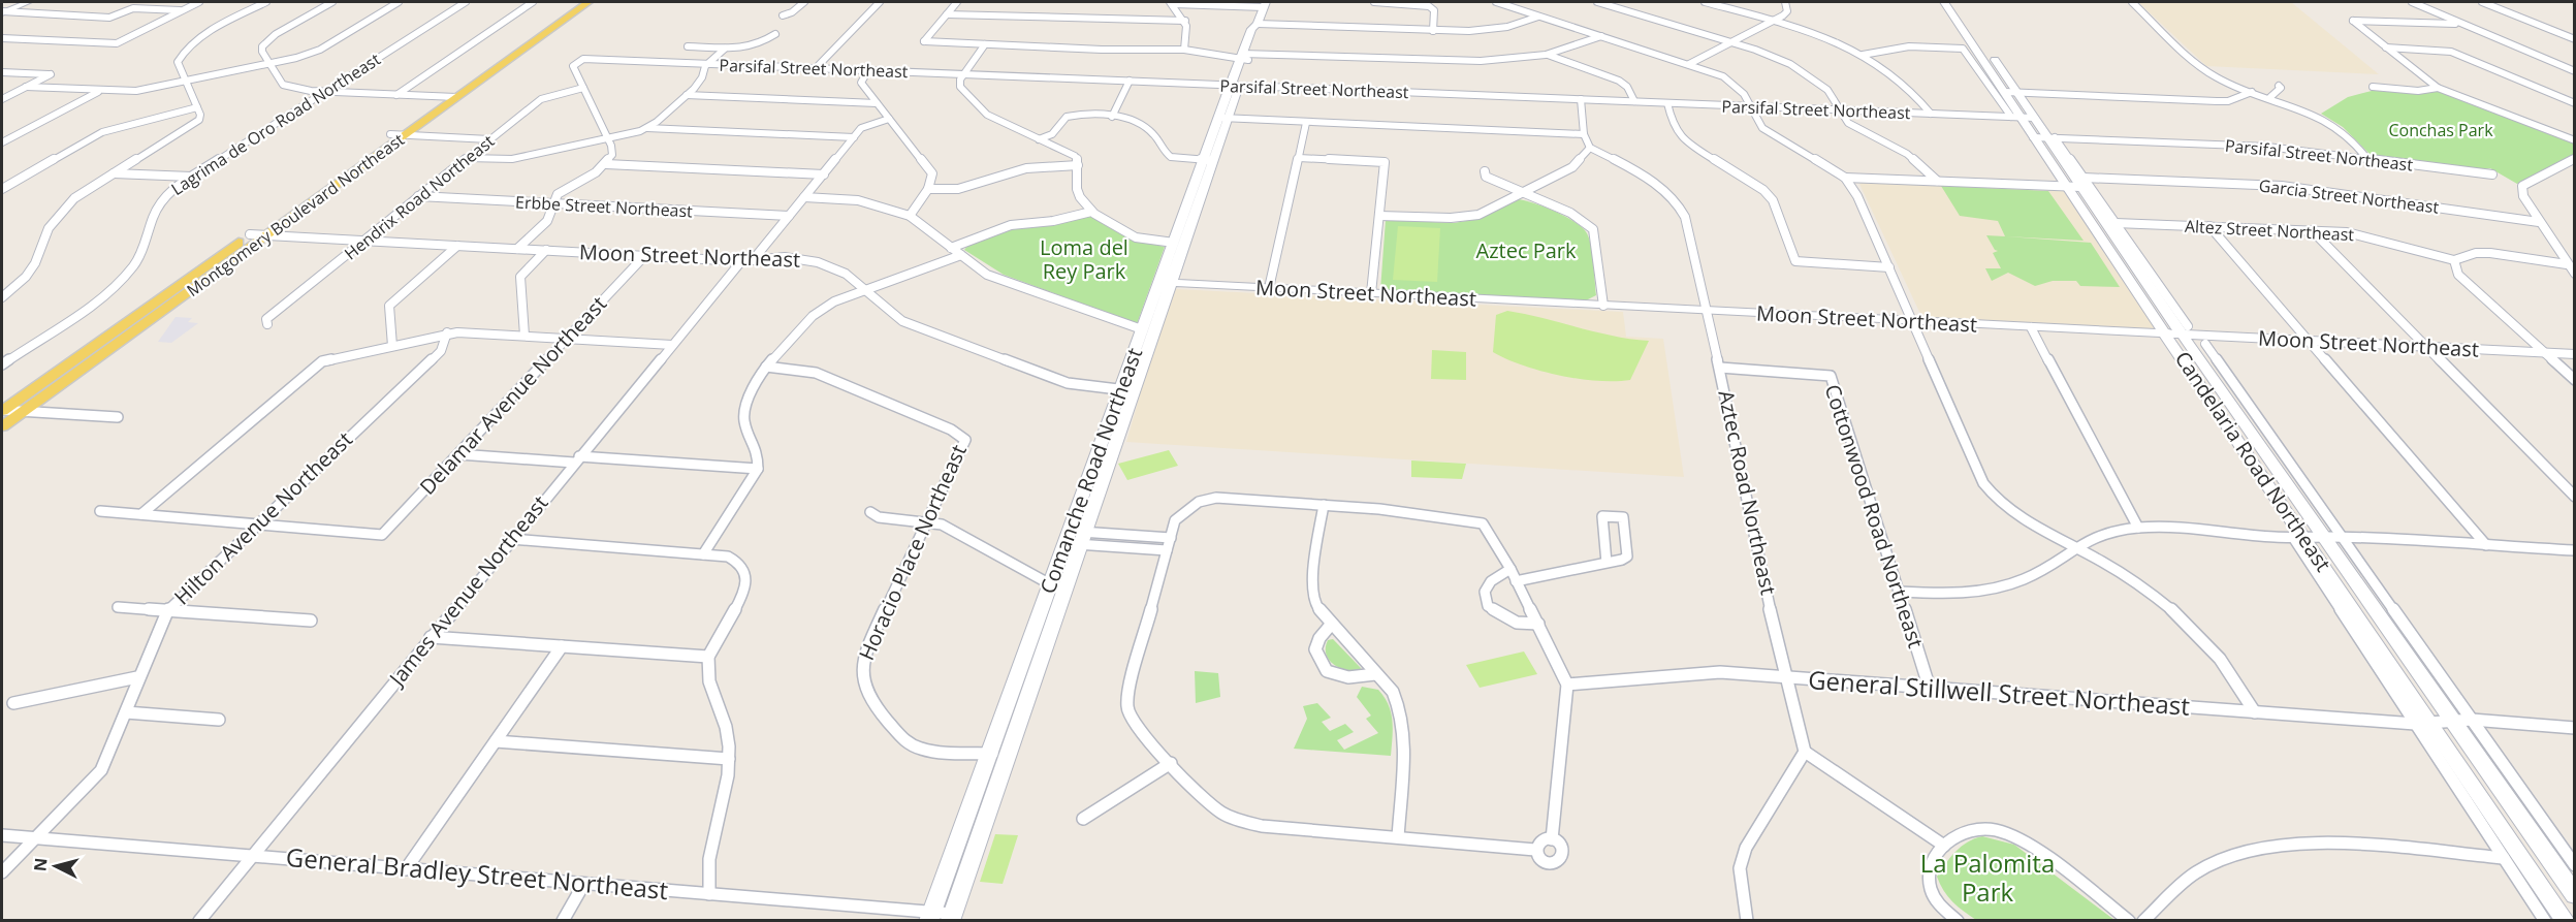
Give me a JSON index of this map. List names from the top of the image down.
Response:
{
  "streets": {
    "main road": ["Montgomery Boulevard Northeast"],
    "street": [
      "Parsifal Street Northeast",
      "Lagrima de Oro Road Northeast",
      "Garcia Street Northeast",
      "Hendrix Road Northeast",
      "Erbbe Street Northeast",
      "Altez Street Northeast",
      "Moon Street Northeast",
      "Delamar Avenue Northeast",
      "Candelaria Road Northeast",
      "Comanche Road Northeast",
      "Aztec Road Northeast",
      "Cottonwood Road Northeast",
      "Hilton Avenue Northeast",
      "Horacio Place Northeast",
      "James Avenue Northeast",
      "General Stillwell Street Northeast",
      "General Bradley Street Northeast"
    ]
  },
  "crossings": [
    ["Parsifal Street Northeast", "Hendrix Road Northeast"],
    ["Parsifal Street Northeast", "Candelaria Road Northeast"],
    ["Parsifal Street Northeast", "Comanche Road Northeast"],
    ["Garcia Street Northeast", "Candelaria Road Northeast"],
    ["Hendrix Road Northeast", "Erbbe Street Northeast"],
    ["Hendrix Road Northeast", "Moon Street Northeast"],
    ["Montgomery Boulevard Northeast", "Moon Street Northeast"],
    ["Moon Street Northeast", "Delamar Avenue Northeast"],
    ["Moon Street Northeast", "Candelaria Road Northeast"],
    ["Moon Street Northeast", "Comanche Road Northeast"],
    ["Moon Street Northeast", "Aztec Road Northeast"],
    ["Moon Street Northeast", "James Avenue Northeast"],
    ["Delamar Avenue Northeast", "Hilton Avenue Northeast"],
    ["Candelaria Road Northeast", "General Stillwell Street Northeast"],
    ["Comanche Road Northeast", "Horacio Place Northeast"],
    ["Comanche Road Northeast", "General Bradley Street Northeast"],
    ["Aztec Road Northeast", "Cottonwood Road Northeast"],
    ["Aztec Road Northeast", "General Stillwell Street Northeast"],
    ["Cottonwood Road Northeast", "General Stillwell Street Northeast"],
    ["Hilton Avenue Northeast", "General Bradley Street Northeast"],
    ["James Avenue Northeast", "General Bradley Street Northeast"]
  ],
  "parks": [
    "Conchas Park",
    "Loma del Rey Park",
    "Aztec Park",
    "La Palomita Park"
  ],
  "north": "left"
}
